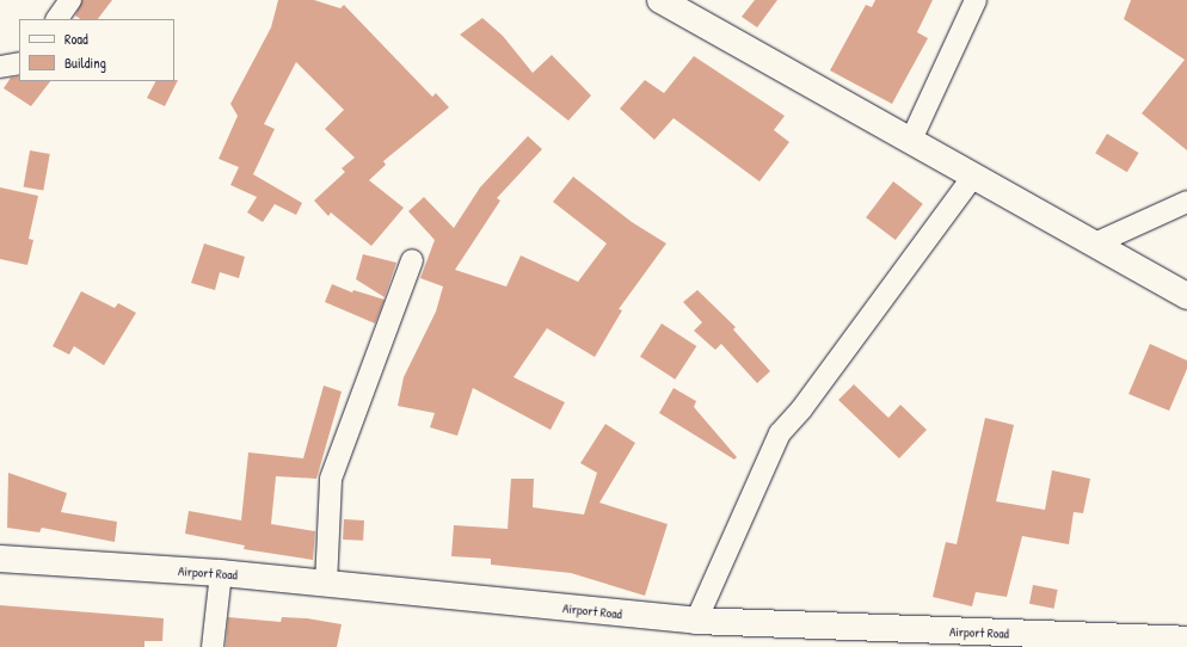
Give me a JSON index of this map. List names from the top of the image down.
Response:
{
  "streets": {
    "street": ["Airport Road"]
  },
  "legend": ["Road", "Building"]
}
